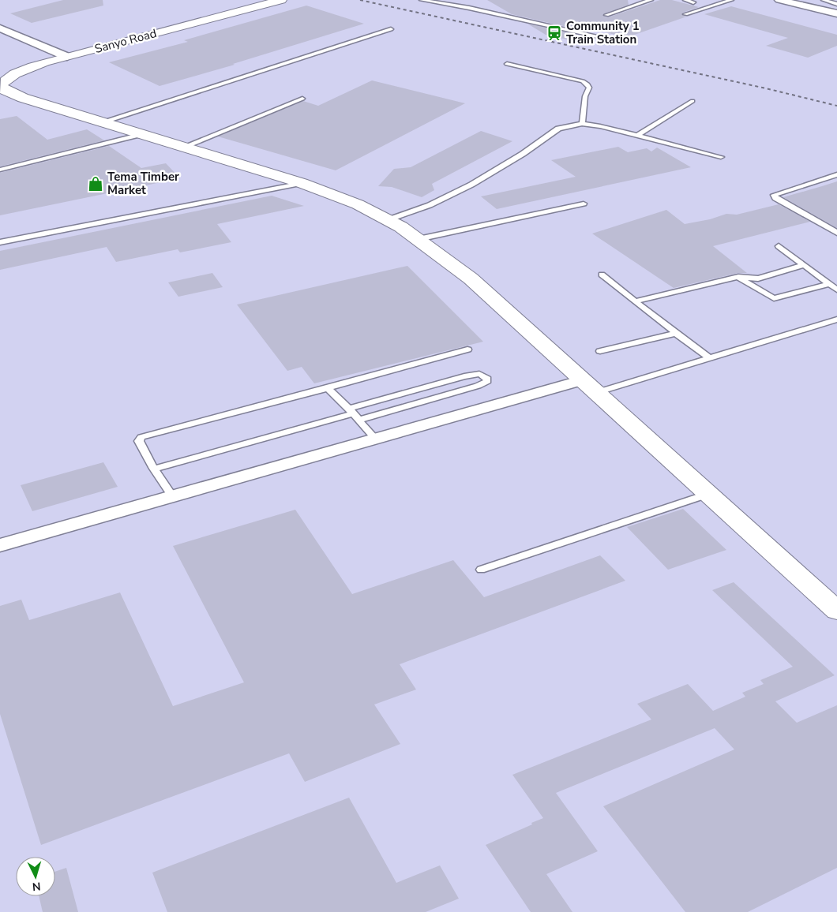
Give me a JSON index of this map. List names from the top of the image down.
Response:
{
  "streets": {
    "street": ["Sanyo Road"]
  },
  "places": {
    "station": ["Community 1 Train Station"],
    "shop": ["Tema Timber Market"]
  },
  "north": "bottom"
}
